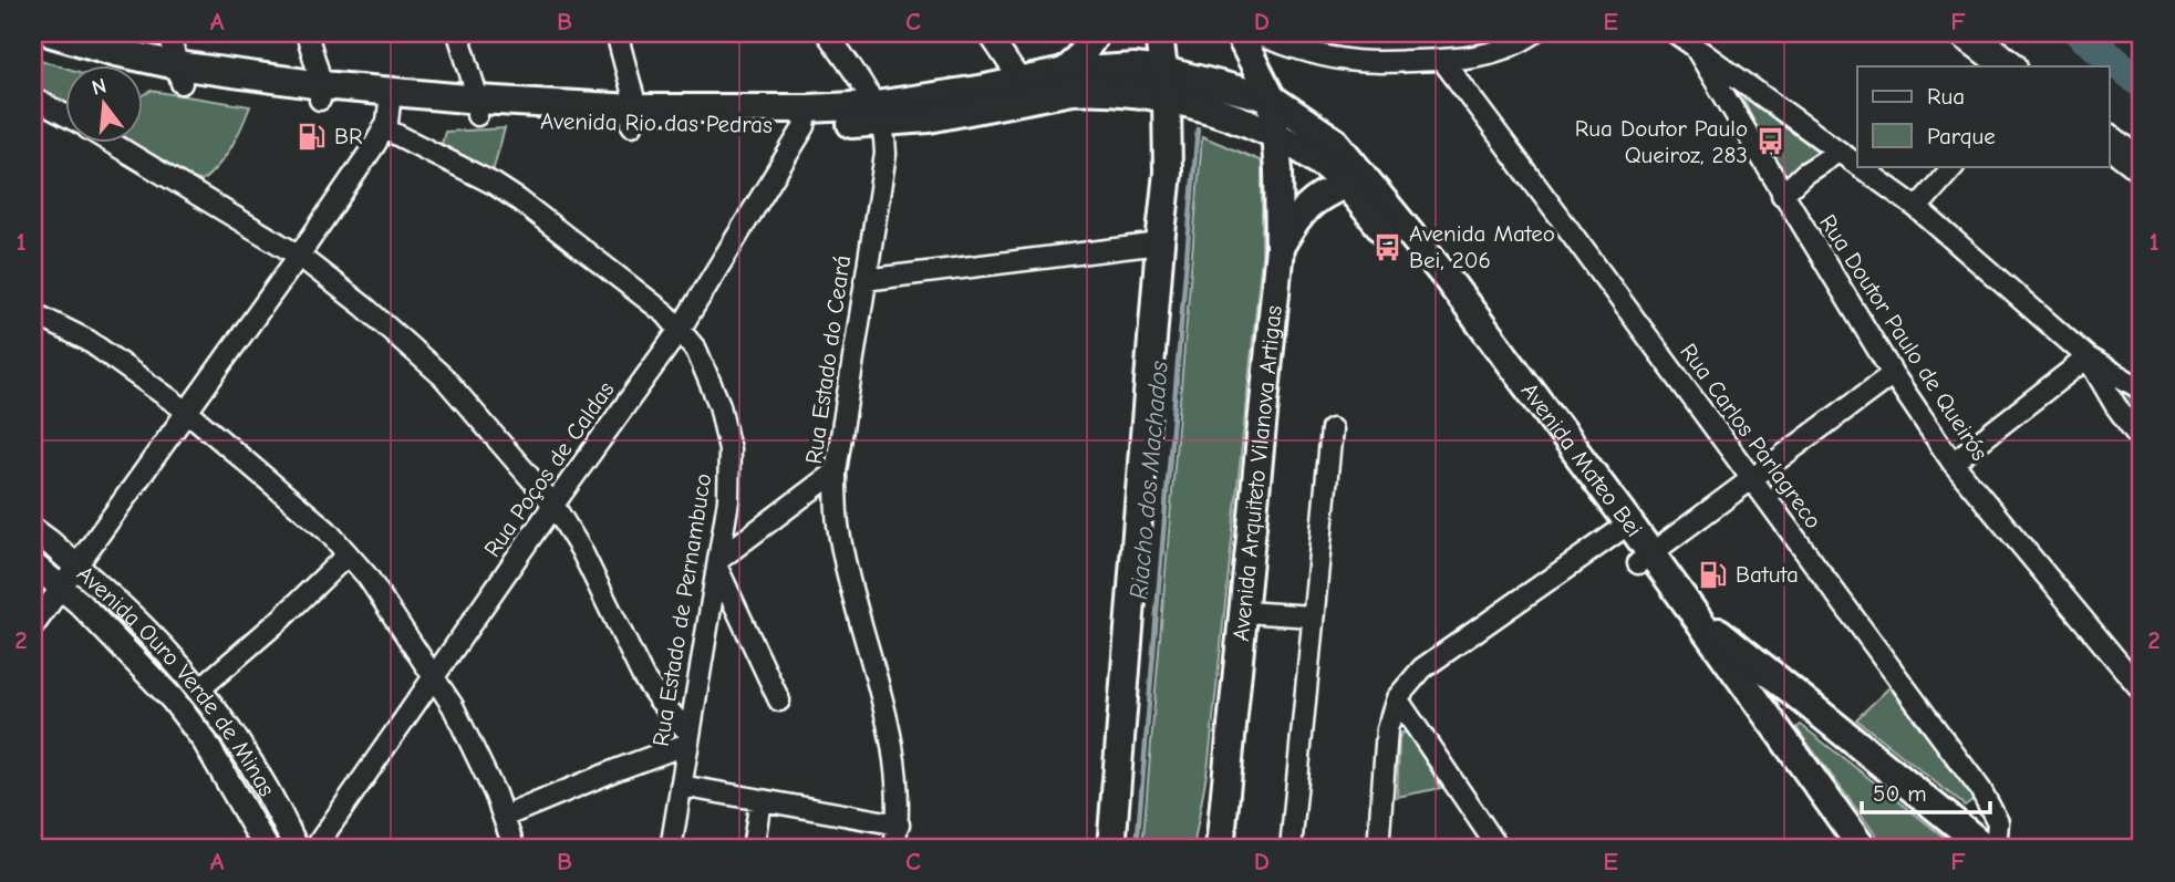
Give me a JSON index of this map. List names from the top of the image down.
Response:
{
  "streets": {
    "main road": ["Avenida Rio das Pedras", "Avenida Mateo Bei", "Avenida Arquiteto Vilanova Artigas"],
    "street": [
      "Rua Doutor Paulo de Queirós",
      "Rua Estado do Ceará",
      "Rua Carlos Parlagreco",
      "Rua Poços de Caldas",
      "Rua Estado de Pernambuco",
      "Avenida Ouro Verde de Minas"
    ]
  },
  "crossings": [
    ["Avenida Rio das Pedras", "Rua Estado do Ceará"],
    ["Avenida Rio das Pedras", "Avenida Mateo Bei"],
    ["Avenida Rio das Pedras", "Rua Poços de Caldas"],
    ["Avenida Rio das Pedras", "Avenida Arquiteto Vilanova Artigas"],
    ["Avenida Rio das Pedras", "Rua Estado de Pernambuco"],
    ["Avenida Mateo Bei", "Avenida Arquiteto Vilanova Artigas"],
    ["Rua Poços de Caldas", "Rua Estado de Pernambuco"]
  ],
  "water": ["Riacho dos Machados"],
  "places": {
    "fuel station": ["BR", "Batuta"],
    "bus stop": ["Rua Doutor Paulo Queiroz, 283", "Avenida Mateo Bei, 206"]
  },
  "legend": ["Rua", "Parque"],
  "scale_bar": "50 m",
  "north": "top",
  "grid": {
    "columns": [
      "A",
      "B",
      "C",
      "D",
      "E",
      "F"
    ],
    "rows": ["1", "2"]
  }
}
